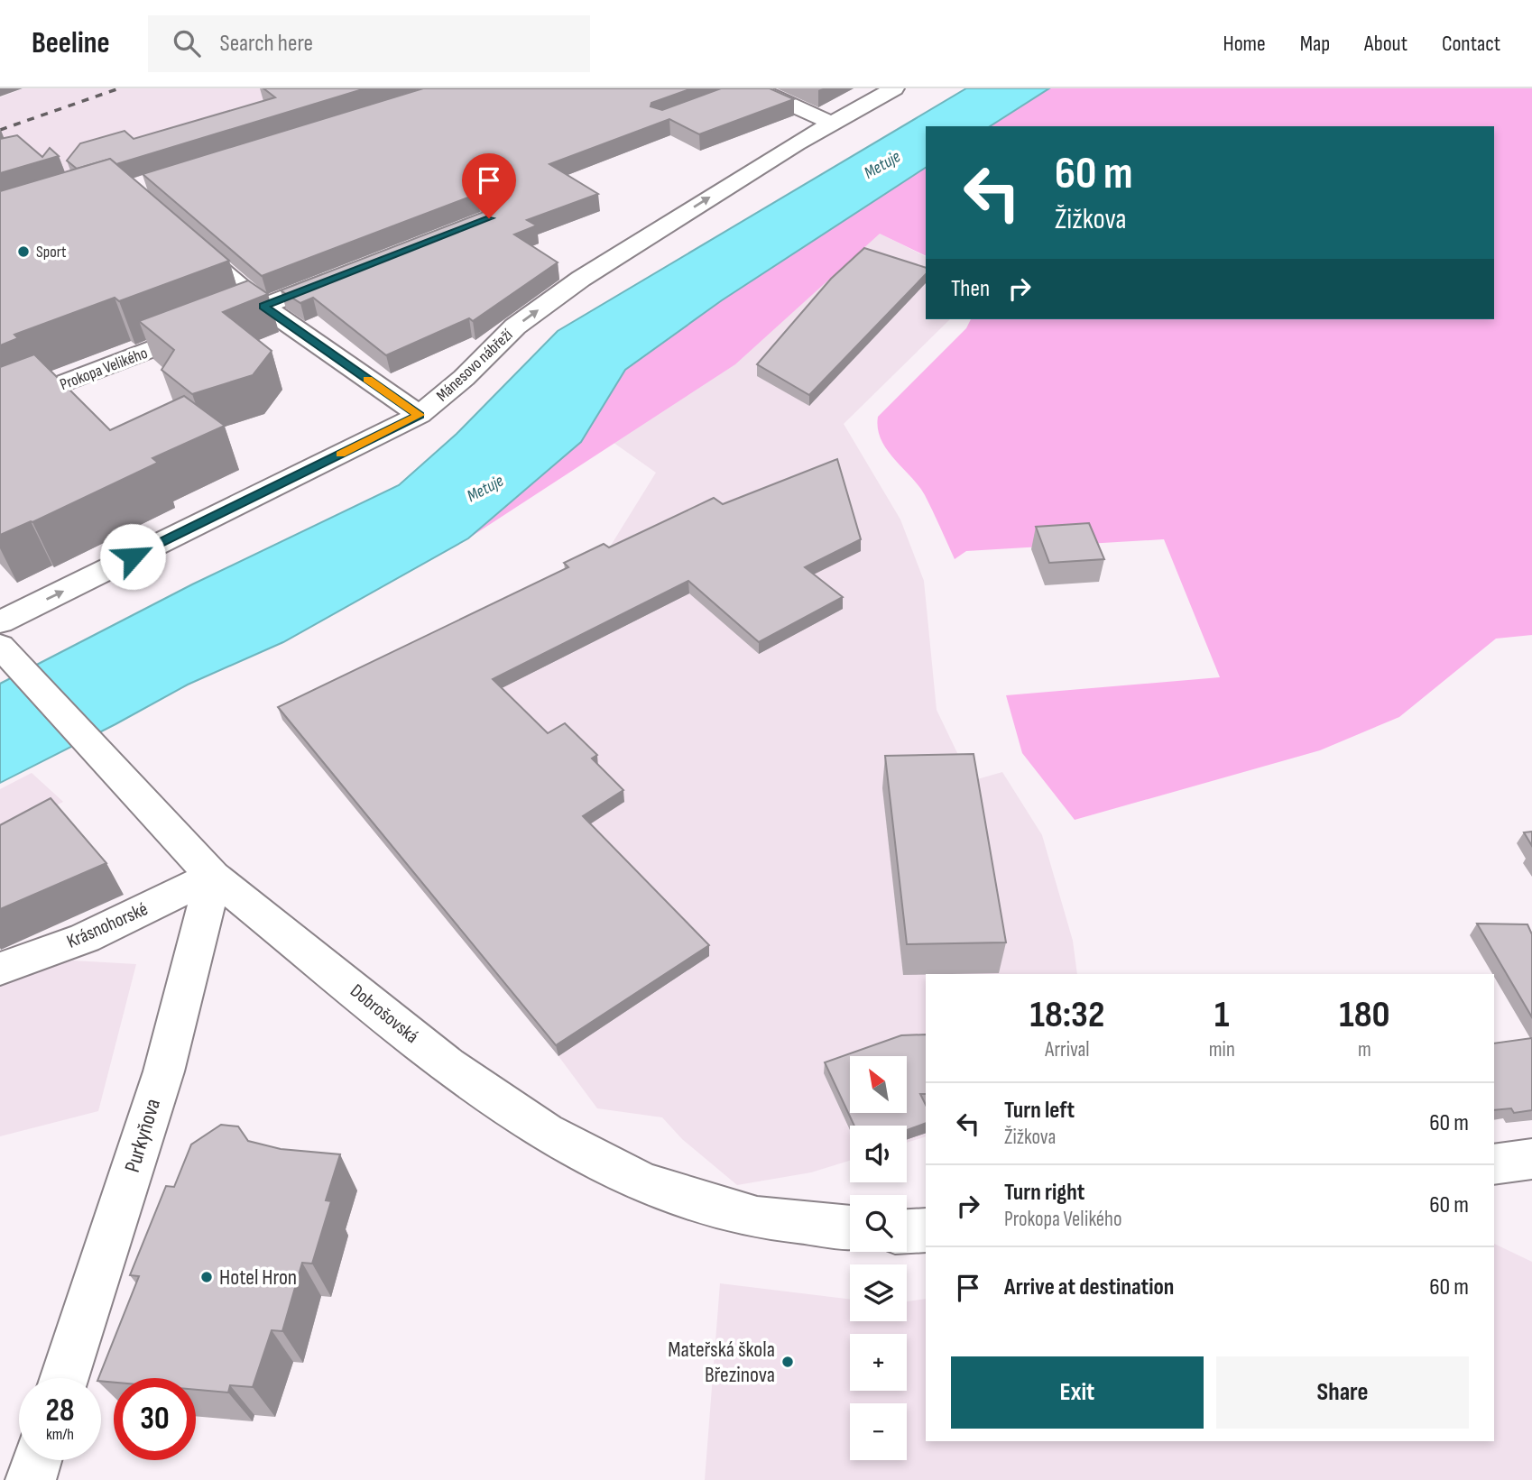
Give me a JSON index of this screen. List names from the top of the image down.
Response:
{
  "streets": {
    "street": [
      "Mánesovo nábřeží",
      "Prokopa Velikého",
      "Krásnohorské",
      "Dobrošovská",
      "Purkyňova"
    ]
  },
  "crossings": [
    ["Krásnohorské", "Dobrošovská"],
    ["Krásnohorské", "Purkyňova"],
    ["Dobrošovská", "Purkyňova"]
  ],
  "one_way": ["Mánesovo nábřeží"],
  "water": ["Metuje"],
  "places": ["Sport", "Hotel Hron", "Mateřská škola Březinova"],
  "north": "top left",
  "page": {
    "header": "Beeline",
    "search": "Search here",
    "nav": [
      "Home",
      "Map",
      "About",
      "Contact"
    ],
    "turn": ["60 m", "Žižkova"],
    "then": "Then",
    "eta": [
      "18:32",
      "Arrival",
      "1",
      "min",
      "180",
      "m"
    ],
    "map_buttons": ["+", "−"],
    "list": [
      {
        "name": "Turn left",
        "note": "Žižkova",
        "value": "60 m"
      },
      {
        "name": "Turn right",
        "note": "Prokopa Velikého",
        "value": "60 m"
      },
      {
        "name": "Arrive at destination",
        "value": "60 m"
      }
    ],
    "buttons": ["Exit", "Share"],
    "speed": "28 km/h",
    "limit": "30"
  }
}
